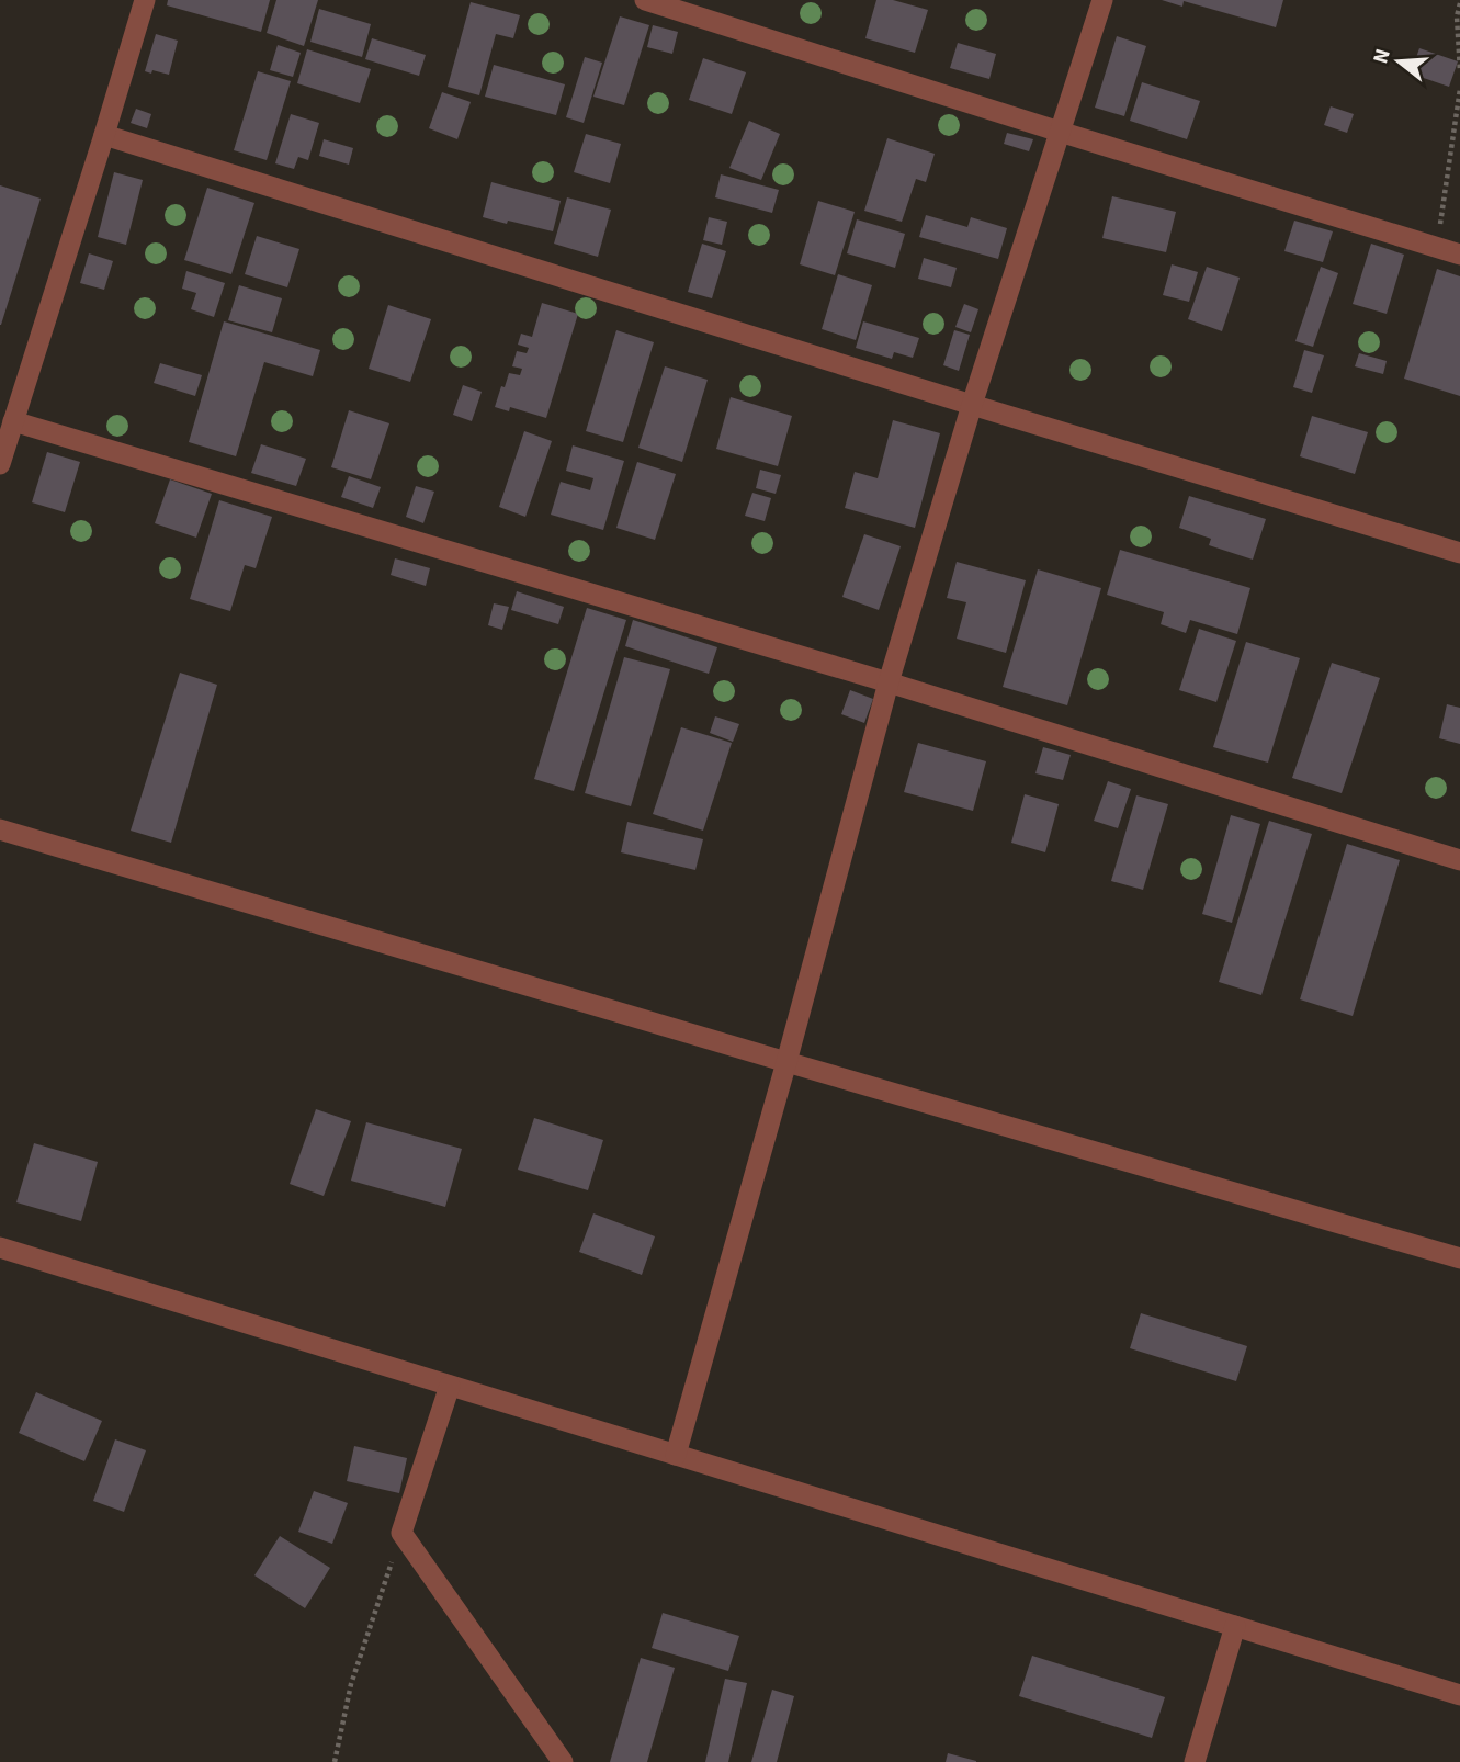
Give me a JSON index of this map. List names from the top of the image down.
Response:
{
  "north": "left"
}
